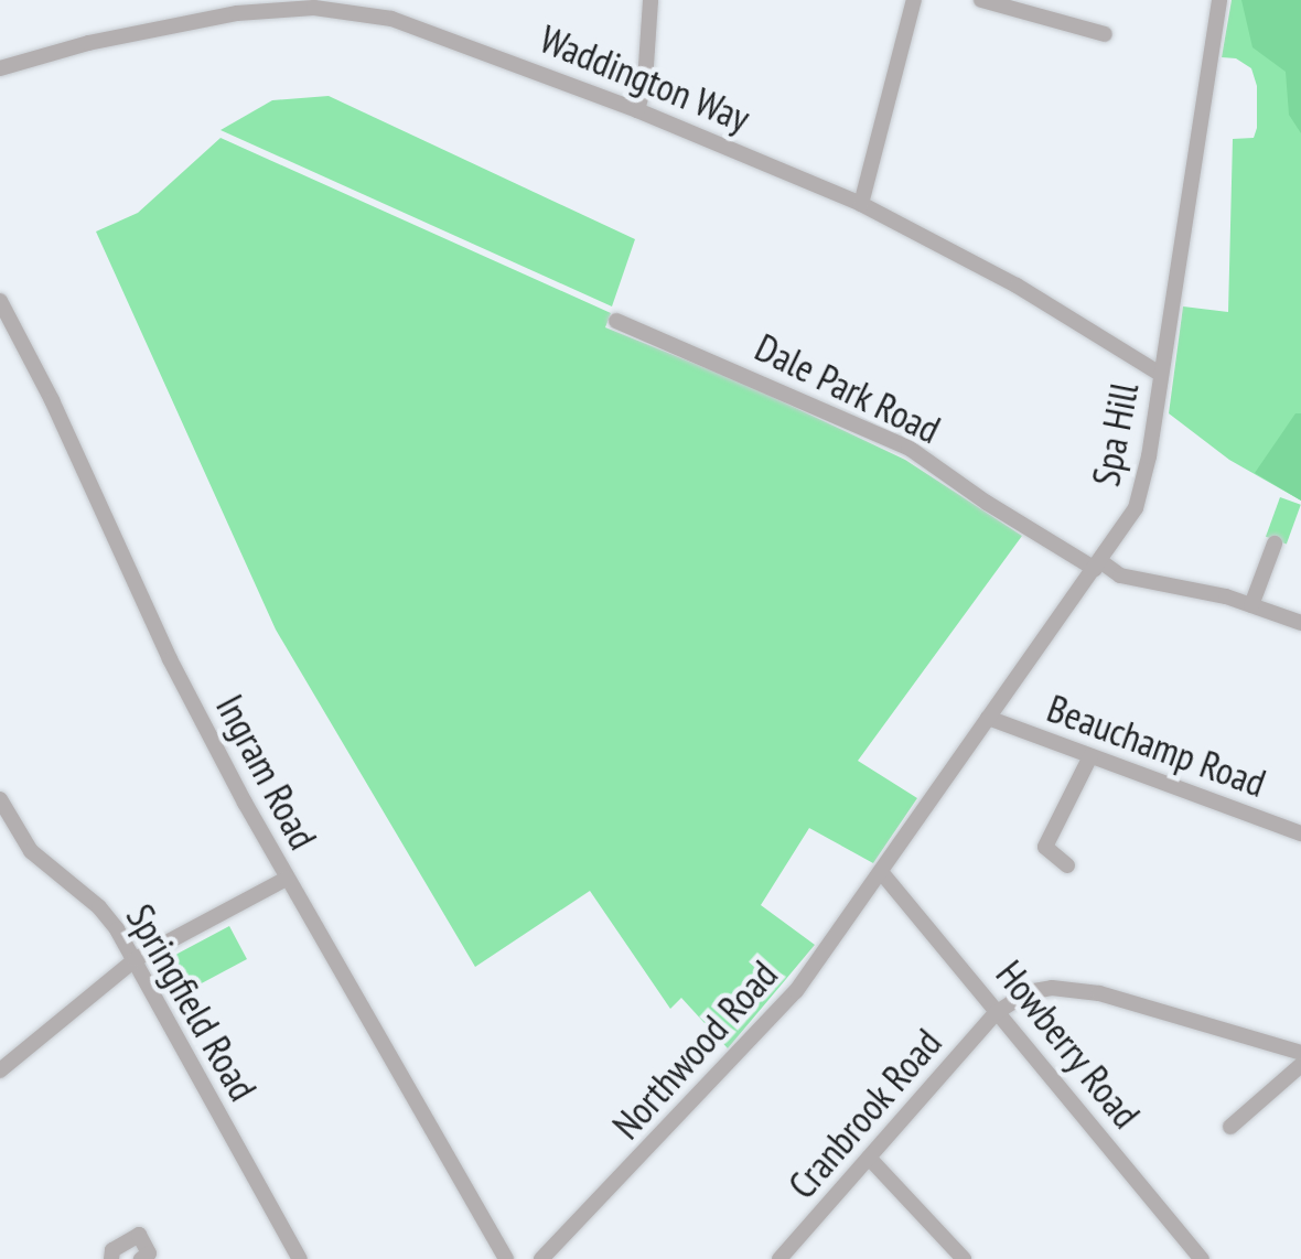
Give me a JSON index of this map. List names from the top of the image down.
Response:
{
  "streets": {
    "street": [
      "Waddington Way",
      "Dale Park Road",
      "Spa Hill",
      "Beauchamp Road",
      "Ingram Road",
      "Springfield Road",
      "Howberry Road",
      "Northwood Road",
      "Cranbrook Road"
    ]
  },
  "crossings": [
    ["Waddington Way", "Spa Hill"],
    ["Dale Park Road", "Spa Hill"],
    ["Spa Hill", "Beauchamp Road"],
    ["Spa Hill", "Howberry Road"],
    ["Spa Hill", "Northwood Road"],
    ["Howberry Road", "Northwood Road"],
    ["Howberry Road", "Cranbrook Road"]
  ]
}
